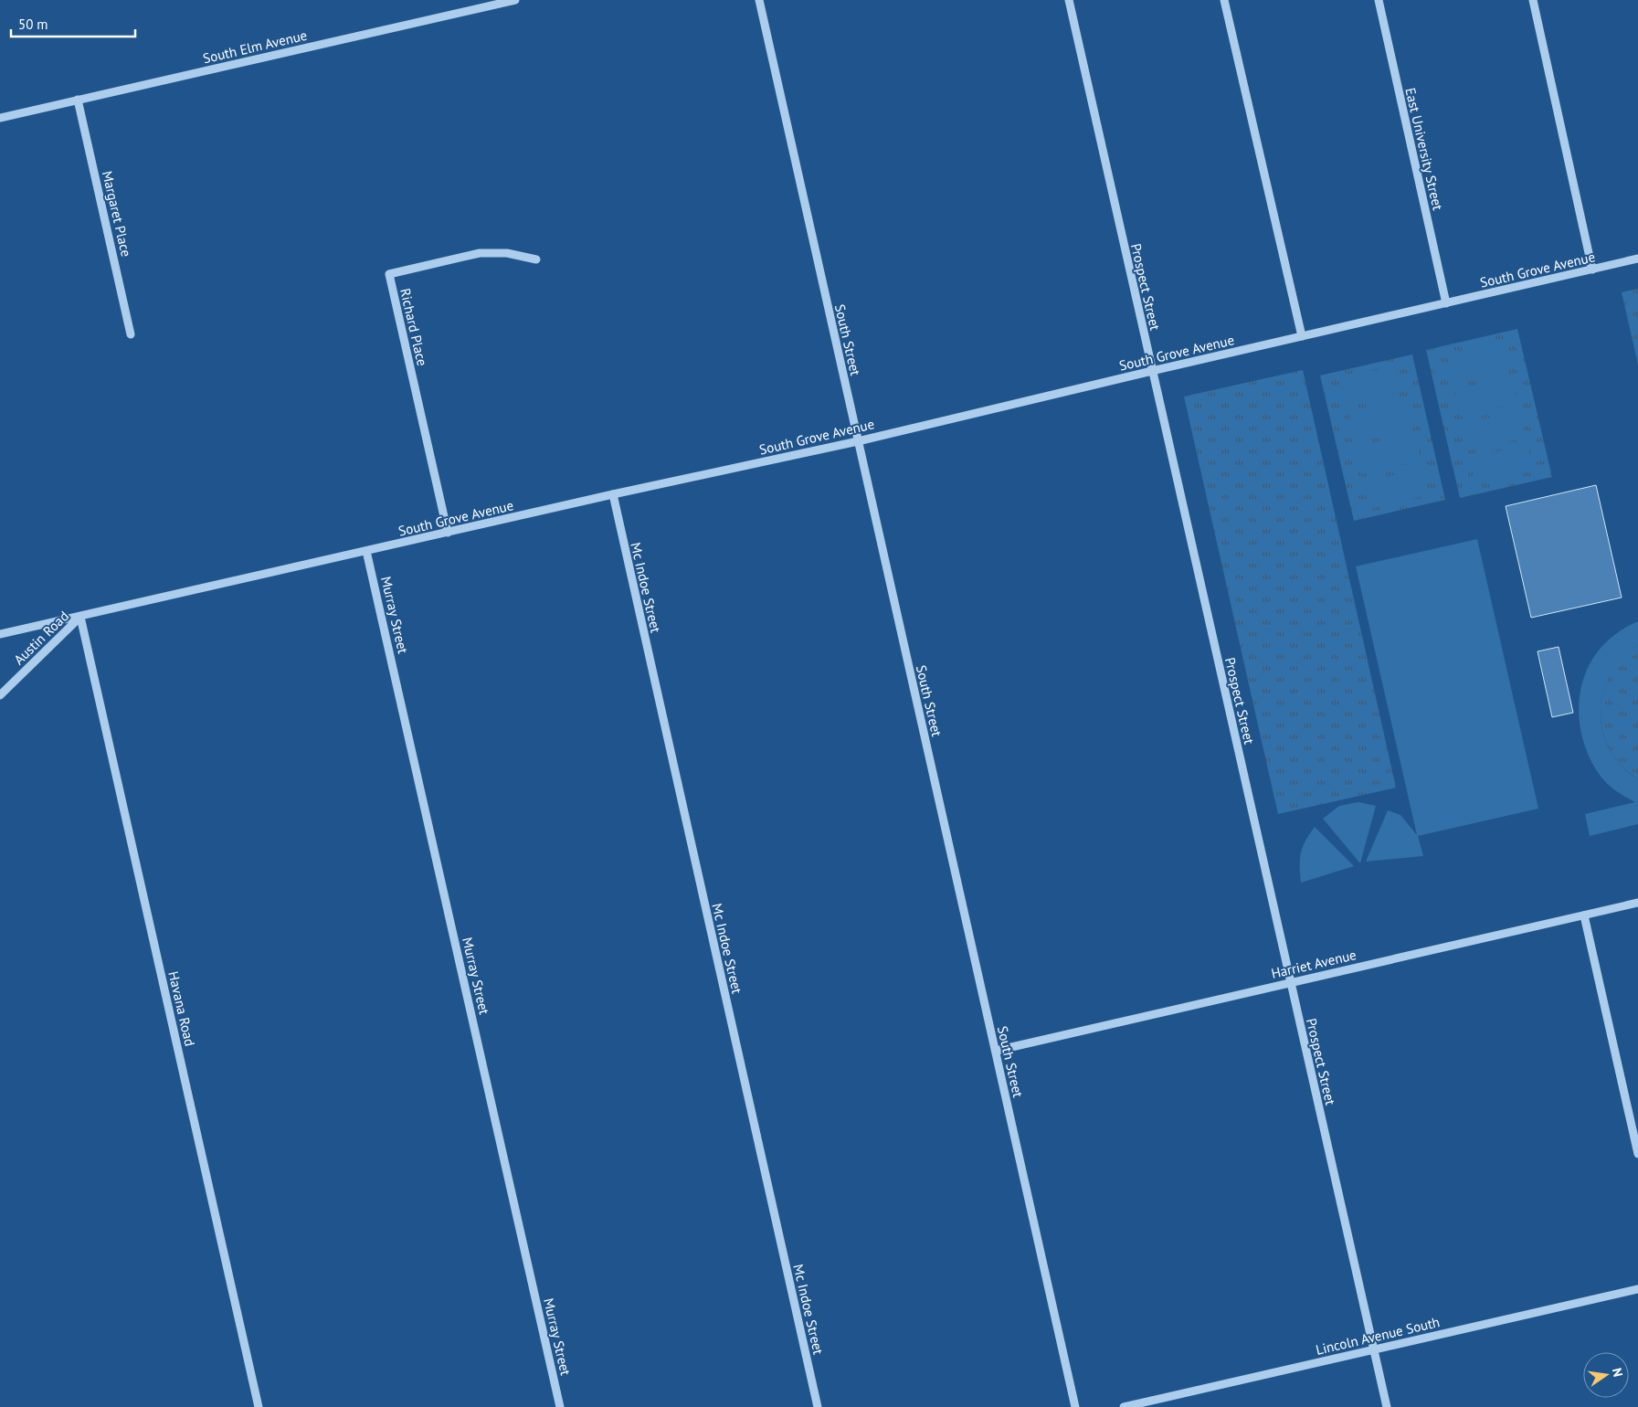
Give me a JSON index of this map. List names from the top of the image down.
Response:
{
  "streets": {
    "street": [
      "South Elm Avenue",
      "East University Street",
      "Margaret Place",
      "South Grove Avenue",
      "Prospect Street",
      "Richard Place",
      "South Street",
      "Mc Indoe Street",
      "Murray Street",
      "Austin Road",
      "Harriet Avenue",
      "Havana Road",
      "Lincoln Avenue South"
    ]
  },
  "crossings": [
    ["South Elm Avenue", "Margaret Place"],
    ["East University Street", "South Grove Avenue"],
    ["South Grove Avenue", "Prospect Street"],
    ["South Grove Avenue", "Richard Place"],
    ["South Grove Avenue", "South Street"],
    ["South Grove Avenue", "Mc Indoe Street"],
    ["South Grove Avenue", "Murray Street"],
    ["South Grove Avenue", "Austin Road"],
    ["South Grove Avenue", "Havana Road"],
    ["Prospect Street", "Harriet Avenue"],
    ["Prospect Street", "Lincoln Avenue South"],
    ["South Street", "Harriet Avenue"],
    ["Austin Road", "Havana Road"]
  ],
  "scale_bar": "50 m",
  "north": "right"
}
